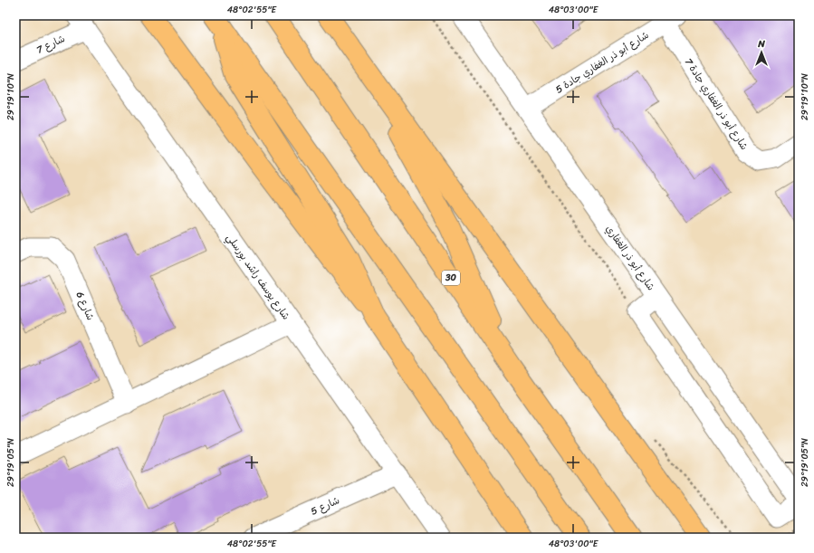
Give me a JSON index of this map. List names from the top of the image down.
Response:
{
  "streets": {
    "main road": ["30"],
    "street": [
      "شارع 7",
      "شارع أبو ذر الغفاري جادة 5",
      "شارع أبو ذر الغفاري جادة 7",
      "شارع أبو ذر الغفاري",
      "شارع يوسف راشد بورسلي",
      "شارع 6",
      "شارع 5"
    ]
  },
  "crossings": [
    ["شارع 7", "شارع يوسف راشد بورسلي"],
    ["شارع أبو ذر الغفاري جادة 5", "شارع أبو ذر الغفاري جادة 7"],
    ["شارع أبو ذر الغفاري جادة 5", "شارع أبو ذر الغفاري"],
    ["شارع يوسف راشد بورسلي", "شارع 5"]
  ],
  "north": "top",
  "coordinates": [
    "48°02'55\"E",
    "48°03'00\"E",
    "29°19'10\"N",
    "29°19'05\"N"
  ]
}
